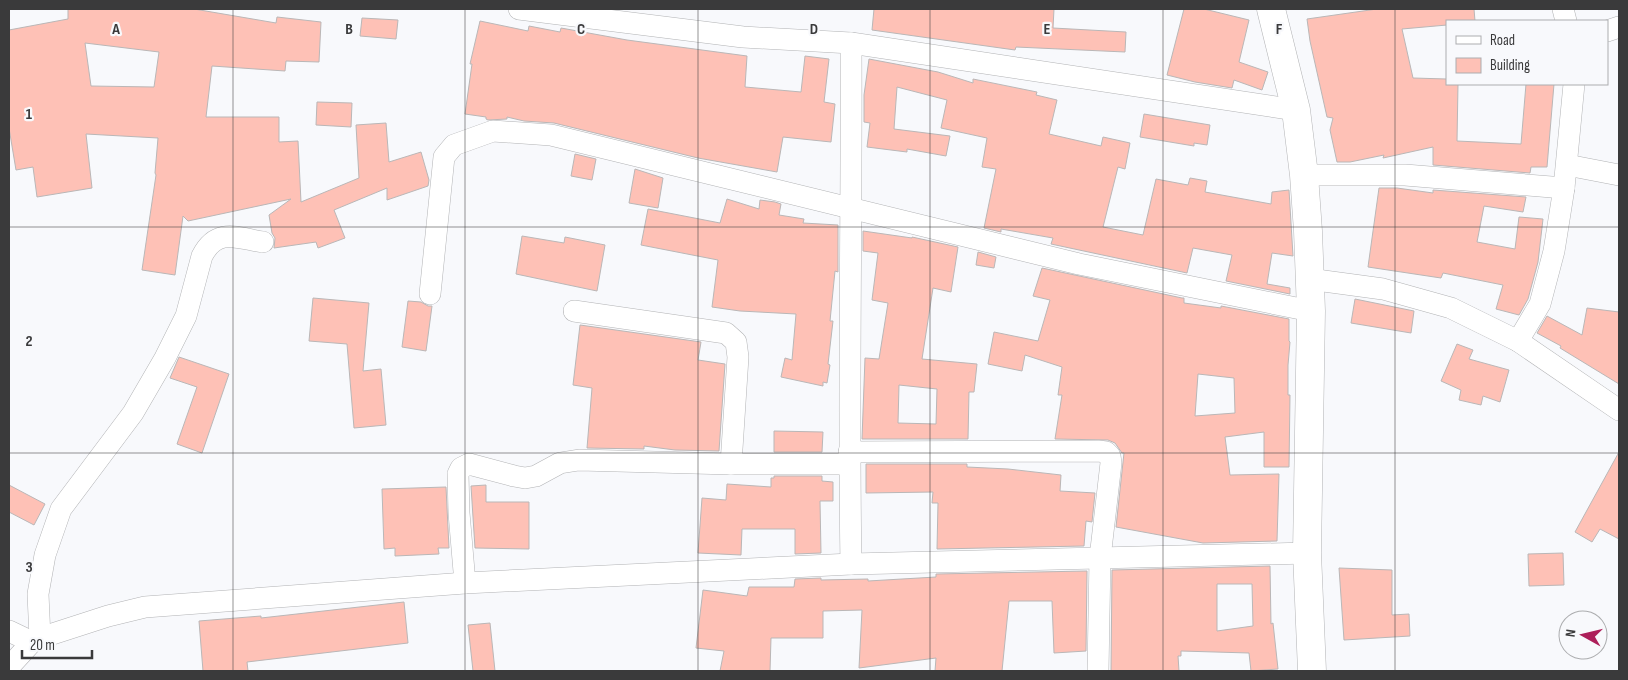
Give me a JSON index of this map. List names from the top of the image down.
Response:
{
  "legend": ["Road", "Building"],
  "scale_bar": "20 m",
  "north": "left",
  "grid": {
    "columns": [
      "A",
      "B",
      "C",
      "D",
      "E",
      "F"
    ],
    "rows": ["1", "2", "3"]
  }
}
